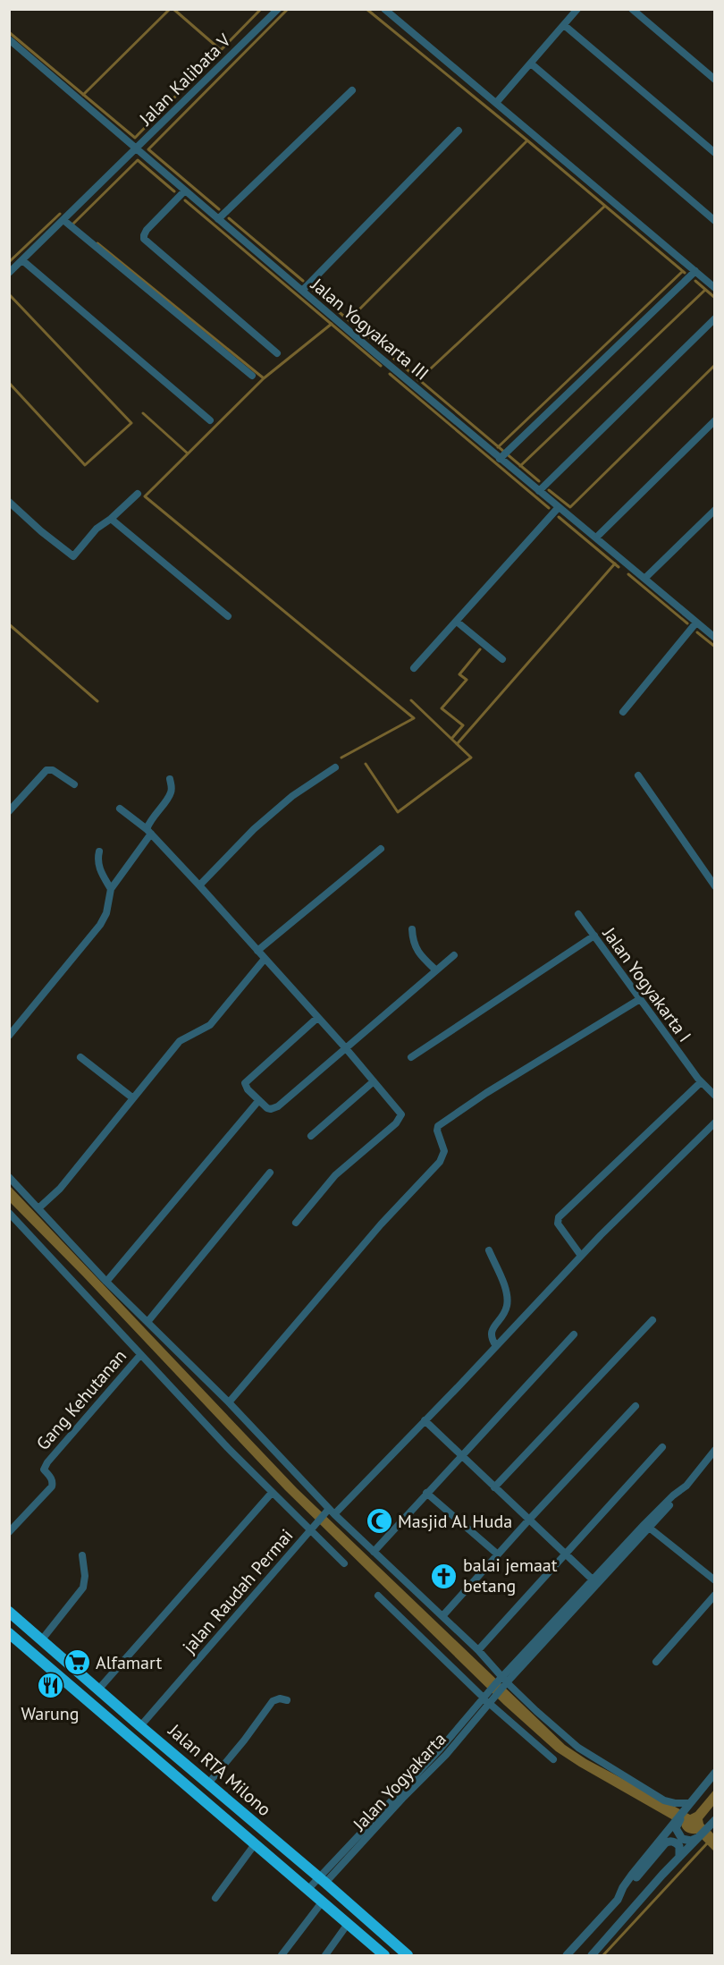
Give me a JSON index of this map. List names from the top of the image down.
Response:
{
  "streets": {
    "highway": ["Jalan RTA Milono"],
    "street": [
      "Jalan Kalibata V",
      "Jalan Yogyakarta III",
      "Jalan Yogyakarta I",
      "Gang Kehutanan",
      "jalan Raudah Permai",
      "Jalan Yogyakarta"
    ]
  },
  "crossings": [
    ["Jalan Kalibata V", "Jalan Yogyakarta III"],
    ["jalan Raudah Permai", "Jalan RTA Milono"],
    ["Jalan RTA Milono", "Jalan Yogyakarta"]
  ],
  "places": {
    "mosque": ["Masjid Al Huda"],
    "church": ["balai jemaat betang"],
    "supermarket": ["Alfamart"],
    "restaurant": ["Warung"]
  }
}
